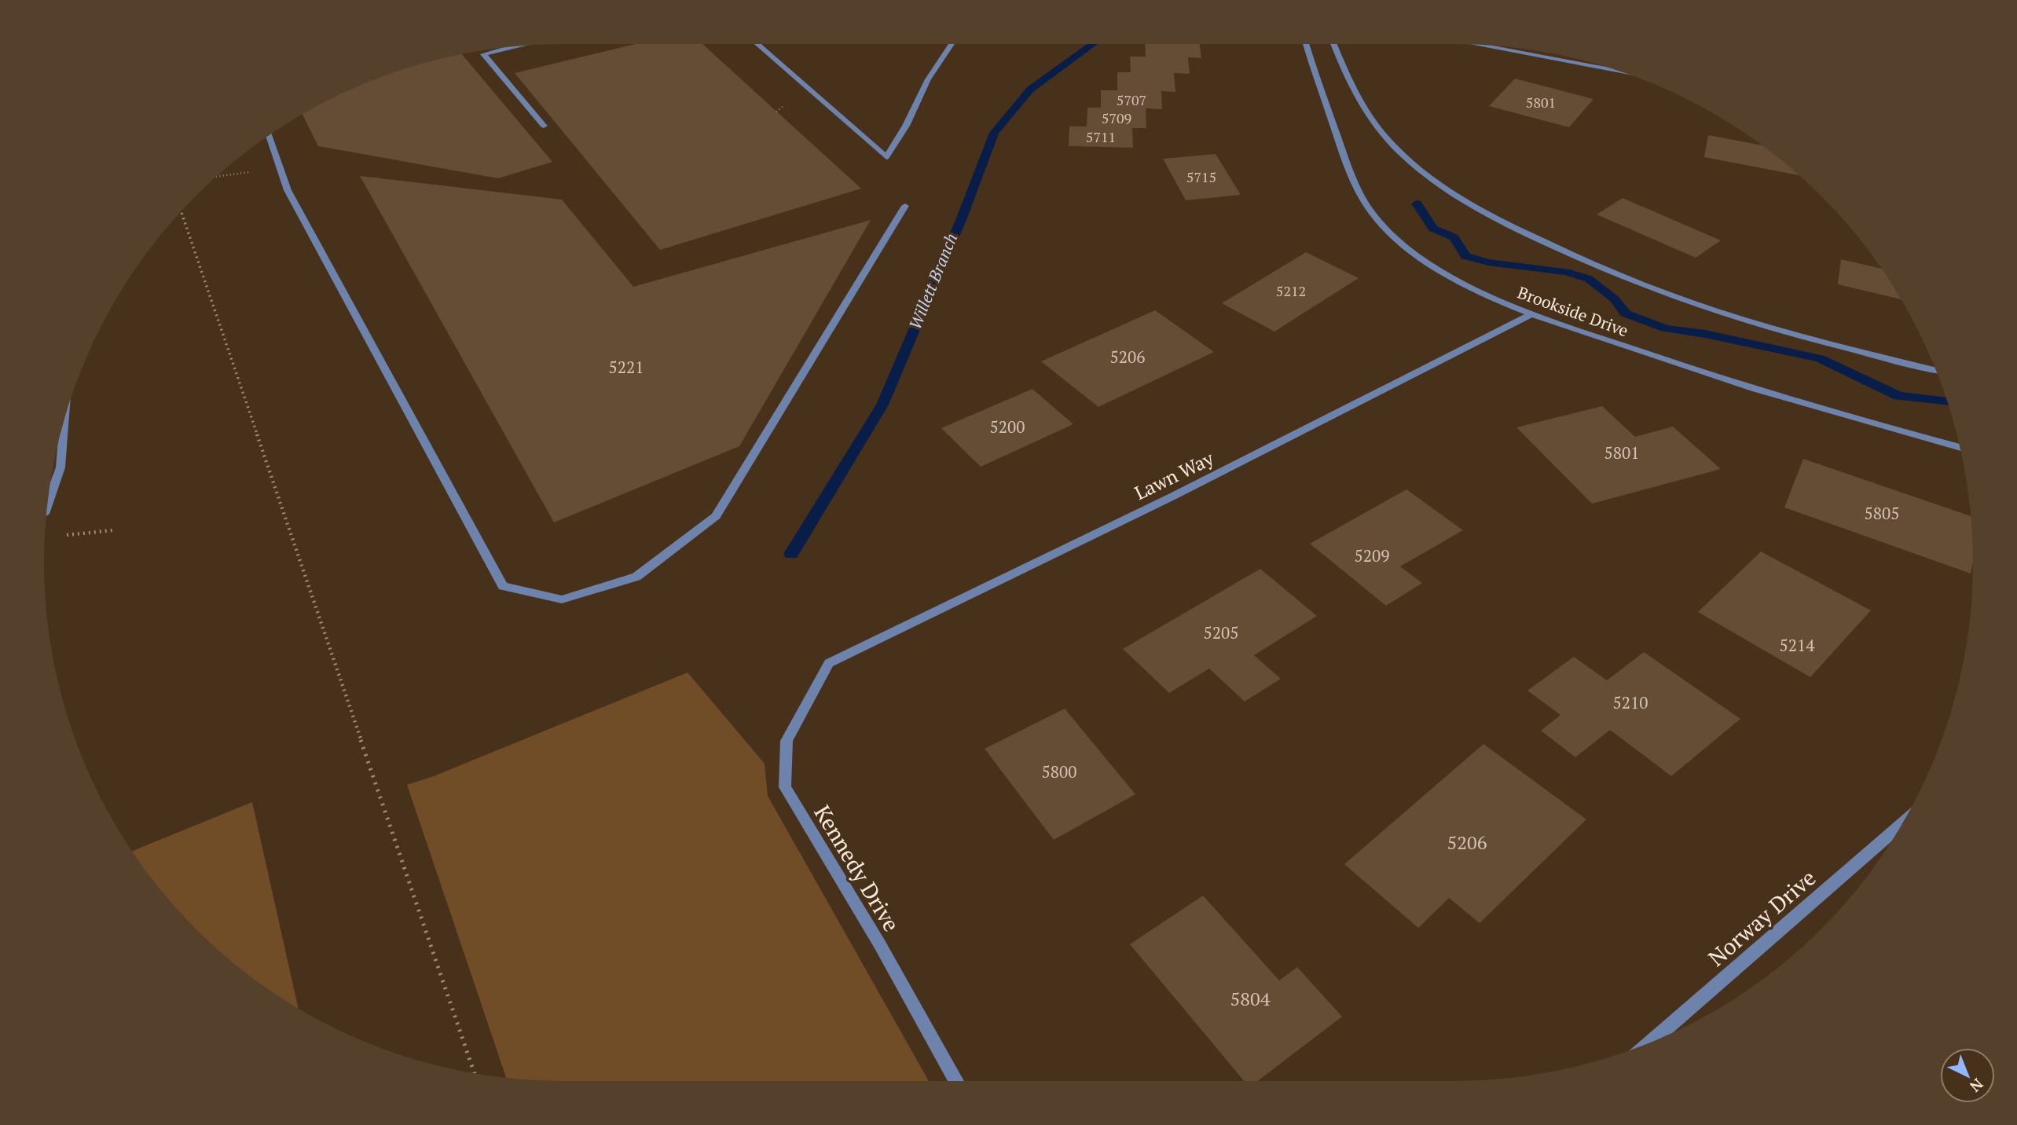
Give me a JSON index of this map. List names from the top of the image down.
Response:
{
  "streets": {
    "street": [
      "Brookside Drive",
      "Lawn Way",
      "Kennedy Drive",
      "Norway Drive"
    ]
  },
  "crossings": [
    ["Brookside Drive", "Lawn Way"],
    ["Lawn Way", "Kennedy Drive"]
  ],
  "water": ["Willett Branch"],
  "house_numbers": [
    "5707",
    "5801",
    "5709",
    "5711",
    "5715",
    "5212",
    "5206",
    "5221",
    "5200",
    "5801",
    "5805",
    "5209",
    "5205",
    "5214",
    "5210",
    "5800",
    "5206",
    "5804"
  ],
  "north": "bottom right"
}
